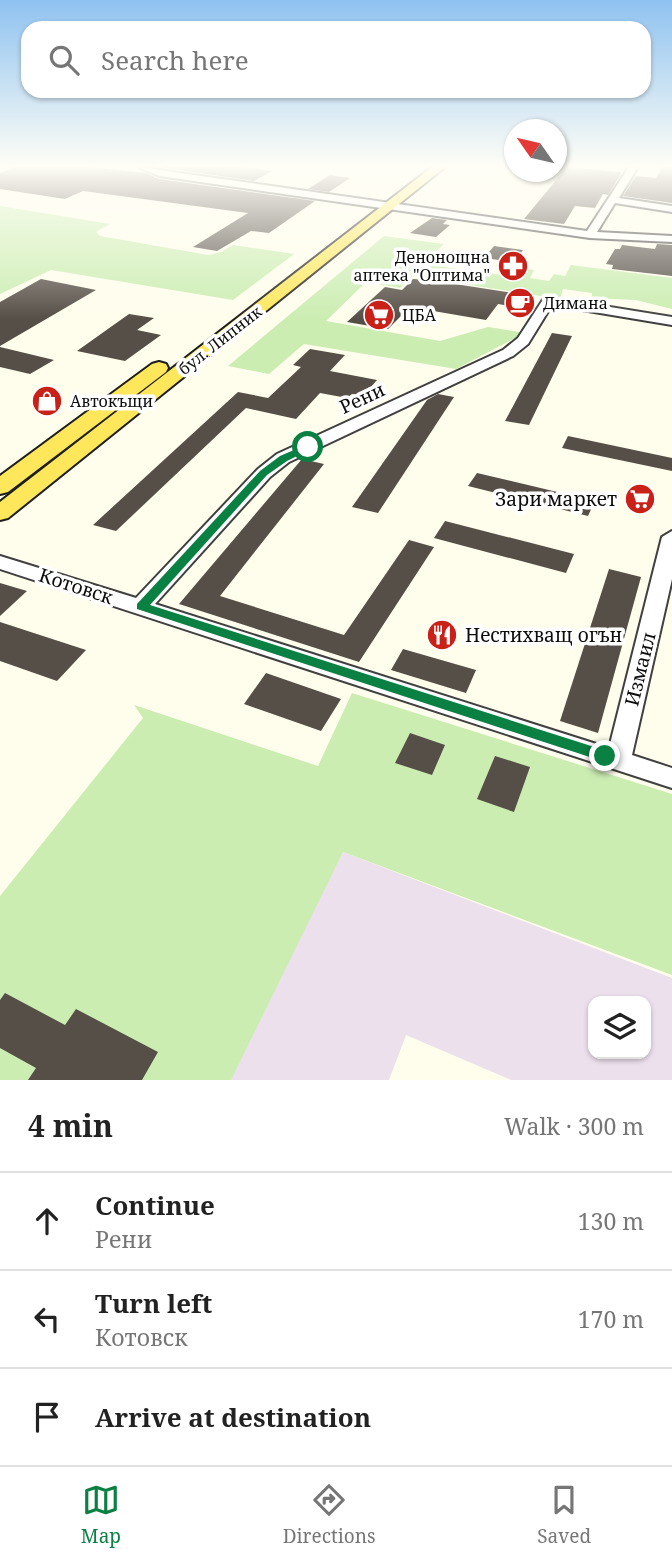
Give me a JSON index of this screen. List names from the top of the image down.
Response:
{
  "streets": {
    "main road": ["бул. Липник"],
    "street": ["Рени", "Котовск", "Измаил"]
  },
  "crossings": [
    ["Рени", "Котовск"],
    ["Котовск", "Измаил"]
  ],
  "places": {
    "pharmacy": ["Денонощна аптека \"Оптима\""],
    "cafe": ["Димана"],
    "supermarket": ["ЦБА", "Зари маркет"],
    "shop": ["Автокъщи"],
    "restaurant": ["Нестихващ огън"]
  },
  "north": "top left",
  "page": {
    "search": "Search here",
    "heading": ["4 min", "Walk · 300 m"],
    "list": [
      ["Continue", "Рени", "130 m"],
      ["Turn left", "Котовск", "170 m"],
      "Arrive at destination"
    ],
    "nav": ["Map", "Directions", "Saved"]
  }
}
